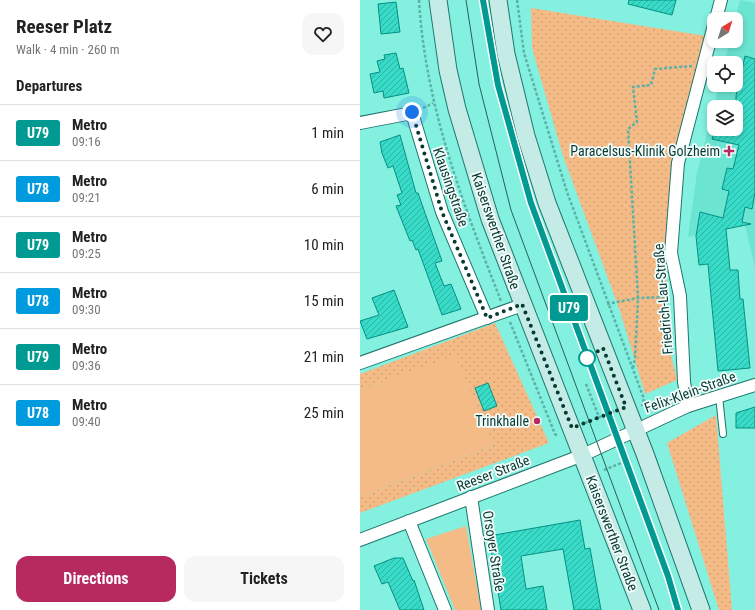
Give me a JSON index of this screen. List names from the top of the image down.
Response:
{
  "streets": {
    "street": [
      "Klausingstraße",
      "Kaiserswerther Straße",
      "Friedrich-Lau-Straße",
      "Felix-Klein-Straße",
      "Reeser Straße",
      "Orsoyer Straße"
    ]
  },
  "crossings": [
    ["Kaiserswerther Straße", "Reeser Straße"],
    ["Friedrich-Lau-Straße", "Felix-Klein-Straße"],
    ["Felix-Klein-Straße", "Reeser Straße"],
    ["Reeser Straße", "Orsoyer Straße"]
  ],
  "places": {
    "health": ["Paracelsus-Klinik Golzheim"],
    "other": ["Trinkhalle"]
  },
  "lines": ["metro line U79"],
  "north": "top right",
  "page": {
    "heading": [
      ["Reeser Platz", "Walk · 4 min · 260 m"],
      "Departures"
    ],
    "on_map": "U79",
    "list": [
      {
        "mark": "U79",
        "name": "Metro",
        "note": "09:16",
        "value": "1 min"
      },
      {
        "mark": "U78",
        "name": "Metro",
        "note": "09:21",
        "value": "6 min"
      },
      {
        "mark": "U79",
        "name": "Metro",
        "note": "09:25",
        "value": "10 min"
      },
      {
        "mark": "U78",
        "name": "Metro",
        "note": "09:30",
        "value": "15 min"
      },
      {
        "mark": "U79",
        "name": "Metro",
        "note": "09:36",
        "value": "21 min"
      },
      {
        "mark": "U78",
        "name": "Metro",
        "note": "09:40",
        "value": "25 min"
      }
    ],
    "buttons": ["Directions", "Tickets"]
  }
}
